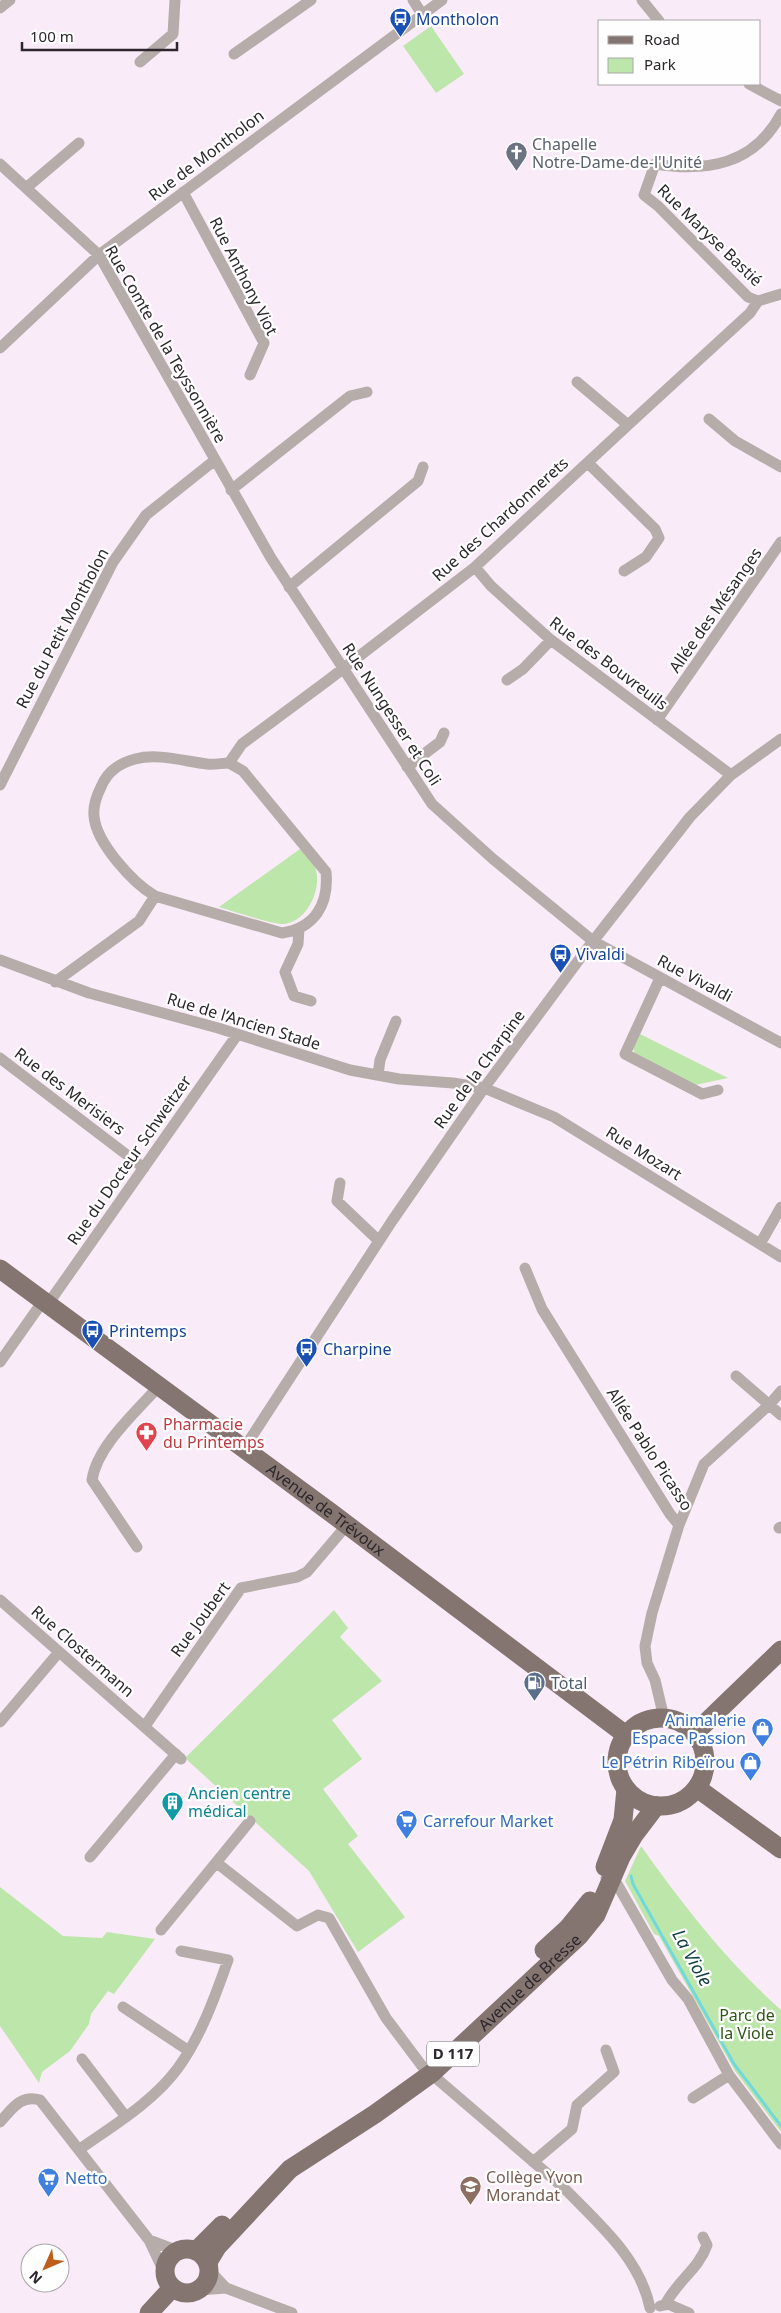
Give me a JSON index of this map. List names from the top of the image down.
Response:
{
  "streets": {
    "main road": ["Avenue de Trévoux", "Avenue de Bresse", "D 117"],
    "street": [
      "Rue de Montholon",
      "Rue Maryse Bastié",
      "Rue Anthony Viot",
      "Rue Comte de la Teyssonnière",
      "Rue des Chardonnerets",
      "Allée des Mésanges",
      "Rue du Petit Montholon",
      "Rue des Bouvreuils",
      "Rue Nungesser et Coli",
      "Rue Vivaldi",
      "Rue de l’Ancien Stade",
      "Rue de la Charpine",
      "Rue des Merisiers",
      "Rue Mozart",
      "Rue du Docteur Schweitzer",
      "Allée Pablo Picasso",
      "Rue Joubert",
      "Rue Clostermann"
    ]
  },
  "crossings": [
    ["Rue de Montholon", "Rue Anthony Viot"],
    ["Rue de Montholon", "Rue Comte de la Teyssonnière"],
    ["Rue Maryse Bastié", "Rue des Chardonnerets"],
    ["Rue Comte de la Teyssonnière", "Rue du Petit Montholon"],
    ["Rue Comte de la Teyssonnière", "Rue Nungesser et Coli"],
    ["Rue des Chardonnerets", "Rue des Bouvreuils"],
    ["Rue des Chardonnerets", "Rue Nungesser et Coli"],
    ["Allée des Mésanges", "Rue des Bouvreuils"],
    ["Rue du Petit Montholon", "Rue Nungesser et Coli"],
    ["Rue des Bouvreuils", "Rue de la Charpine"],
    ["Rue Nungesser et Coli", "Rue Vivaldi"],
    ["Rue Nungesser et Coli", "Rue de la Charpine"],
    ["Rue Vivaldi", "Rue de la Charpine"],
    ["Rue de l’Ancien Stade", "Rue de la Charpine"],
    ["Rue de l’Ancien Stade", "Rue Mozart"],
    ["Rue de l’Ancien Stade", "Rue du Docteur Schweitzer"],
    ["Rue de la Charpine", "Rue Mozart"],
    ["Rue de la Charpine", "Avenue de Trévoux"],
    ["Rue des Merisiers", "Rue du Docteur Schweitzer"],
    ["Rue du Docteur Schweitzer", "Avenue de Trévoux"],
    ["Allée Pablo Picasso", "Avenue de Trévoux"],
    ["Allée Pablo Picasso", "Avenue de Bresse"],
    ["Avenue de Trévoux", "Rue Joubert"],
    ["Avenue de Trévoux", "Avenue de Bresse"],
    ["Rue Joubert", "Rue Clostermann"]
  ],
  "water": ["La Viole"],
  "parks": ["Parc de la Viole"],
  "places": {
    "bus stop": [
      "Montholon",
      "Vivaldi",
      "Printemps",
      "Charpine"
    ],
    "church": ["Chapelle Notre-Dame-de-l'Unité"],
    "pharmacy": ["Pharmacie du Printemps"],
    "fuel station": ["Total"],
    "shop": ["Animalerie Espace Passion", "Le Pétrin Ribeïrou"],
    "building": ["Ancien centre médical"],
    "supermarket": ["Carrefour Market", "Netto"],
    "school or university": ["Collège Yvon Morandat"]
  },
  "legend": ["Road", "Park"],
  "scale_bar": "100 m",
  "north": "bottom left"
}
